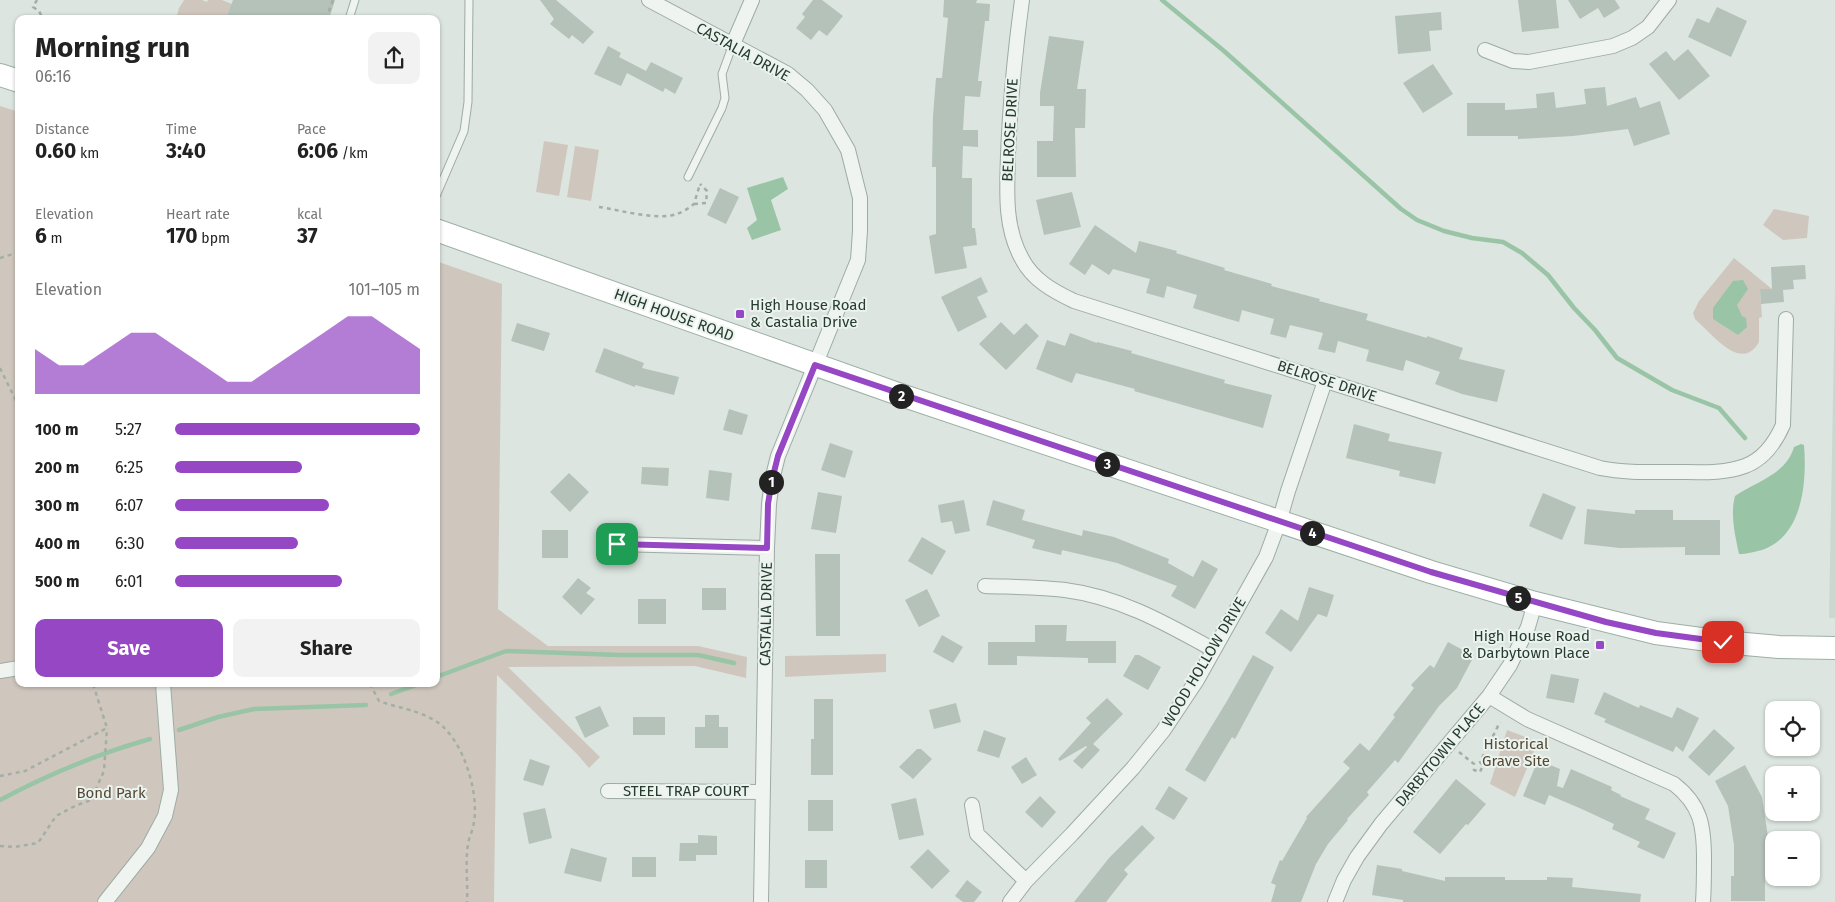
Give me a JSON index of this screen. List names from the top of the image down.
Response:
{
  "streets": {
    "main road": ["HIGH HOUSE ROAD"],
    "street": [
      "CASTALIA DRIVE",
      "BELROSE DRIVE",
      "WOOD HOLLOW DRIVE",
      "DARBYTOWN PLACE",
      "STEEL TRAP COURT"
    ]
  },
  "crossings": [
    ["CASTALIA DRIVE", "HIGH HOUSE ROAD"],
    ["CASTALIA DRIVE", "STEEL TRAP COURT"],
    ["BELROSE DRIVE", "WOOD HOLLOW DRIVE"],
    ["HIGH HOUSE ROAD", "WOOD HOLLOW DRIVE"],
    ["HIGH HOUSE ROAD", "DARBYTOWN PLACE"]
  ],
  "parks": ["Historical Grave Site", "Bond Park"],
  "places": {
    "transit": ["High House Road & Castalia Drive", "High House Road & Darbytown Place"]
  },
  "page": {
    "heading": ["Morning run", "06:16"],
    "stats": [
      ["Distance", "0.60 km"],
      ["Time", "3:40"],
      ["Pace", "6:06 /km"],
      ["Elevation", "6 m"],
      ["Heart rate", "170 bpm"],
      ["kcal", "37"]
    ],
    "chart": ["Elevation", "101–105 m"],
    "pins": [
      "2",
      "3",
      "1",
      "4",
      "5"
    ],
    "list": [
      {
        "name": "100 m",
        "note": "5:27"
      },
      {
        "name": "200 m",
        "note": "6:25"
      },
      {
        "name": "300 m",
        "note": "6:07"
      },
      {
        "name": "400 m",
        "note": "6:30"
      },
      {
        "name": "500 m",
        "note": "6:01"
      }
    ],
    "buttons": ["Save", "Share"],
    "map_buttons": ["+", "−"]
  }
}
